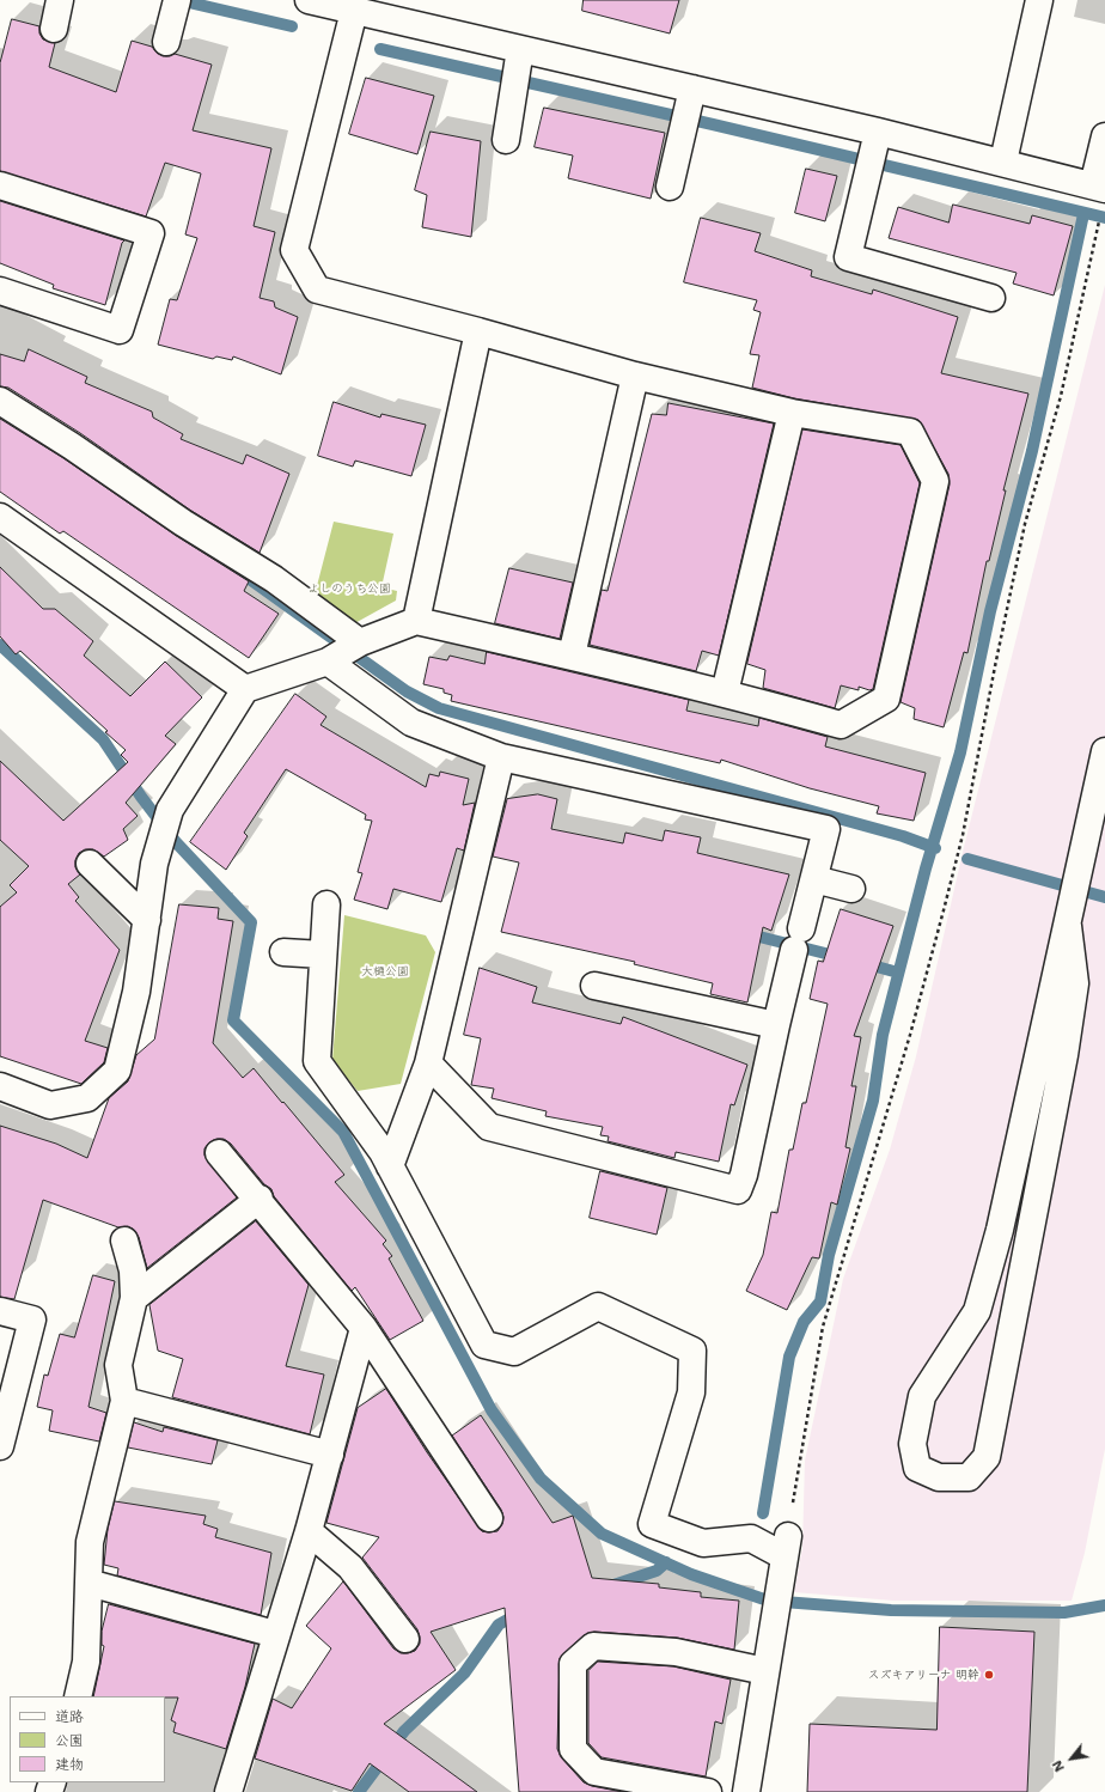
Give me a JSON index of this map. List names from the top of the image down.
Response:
{
  "parks": ["よしのうち公園", "大樋公園"],
  "places": ["スズキアリーナ 明幹"],
  "legend": ["道路", "公園", "建物"],
  "north": "bottom left"
}
